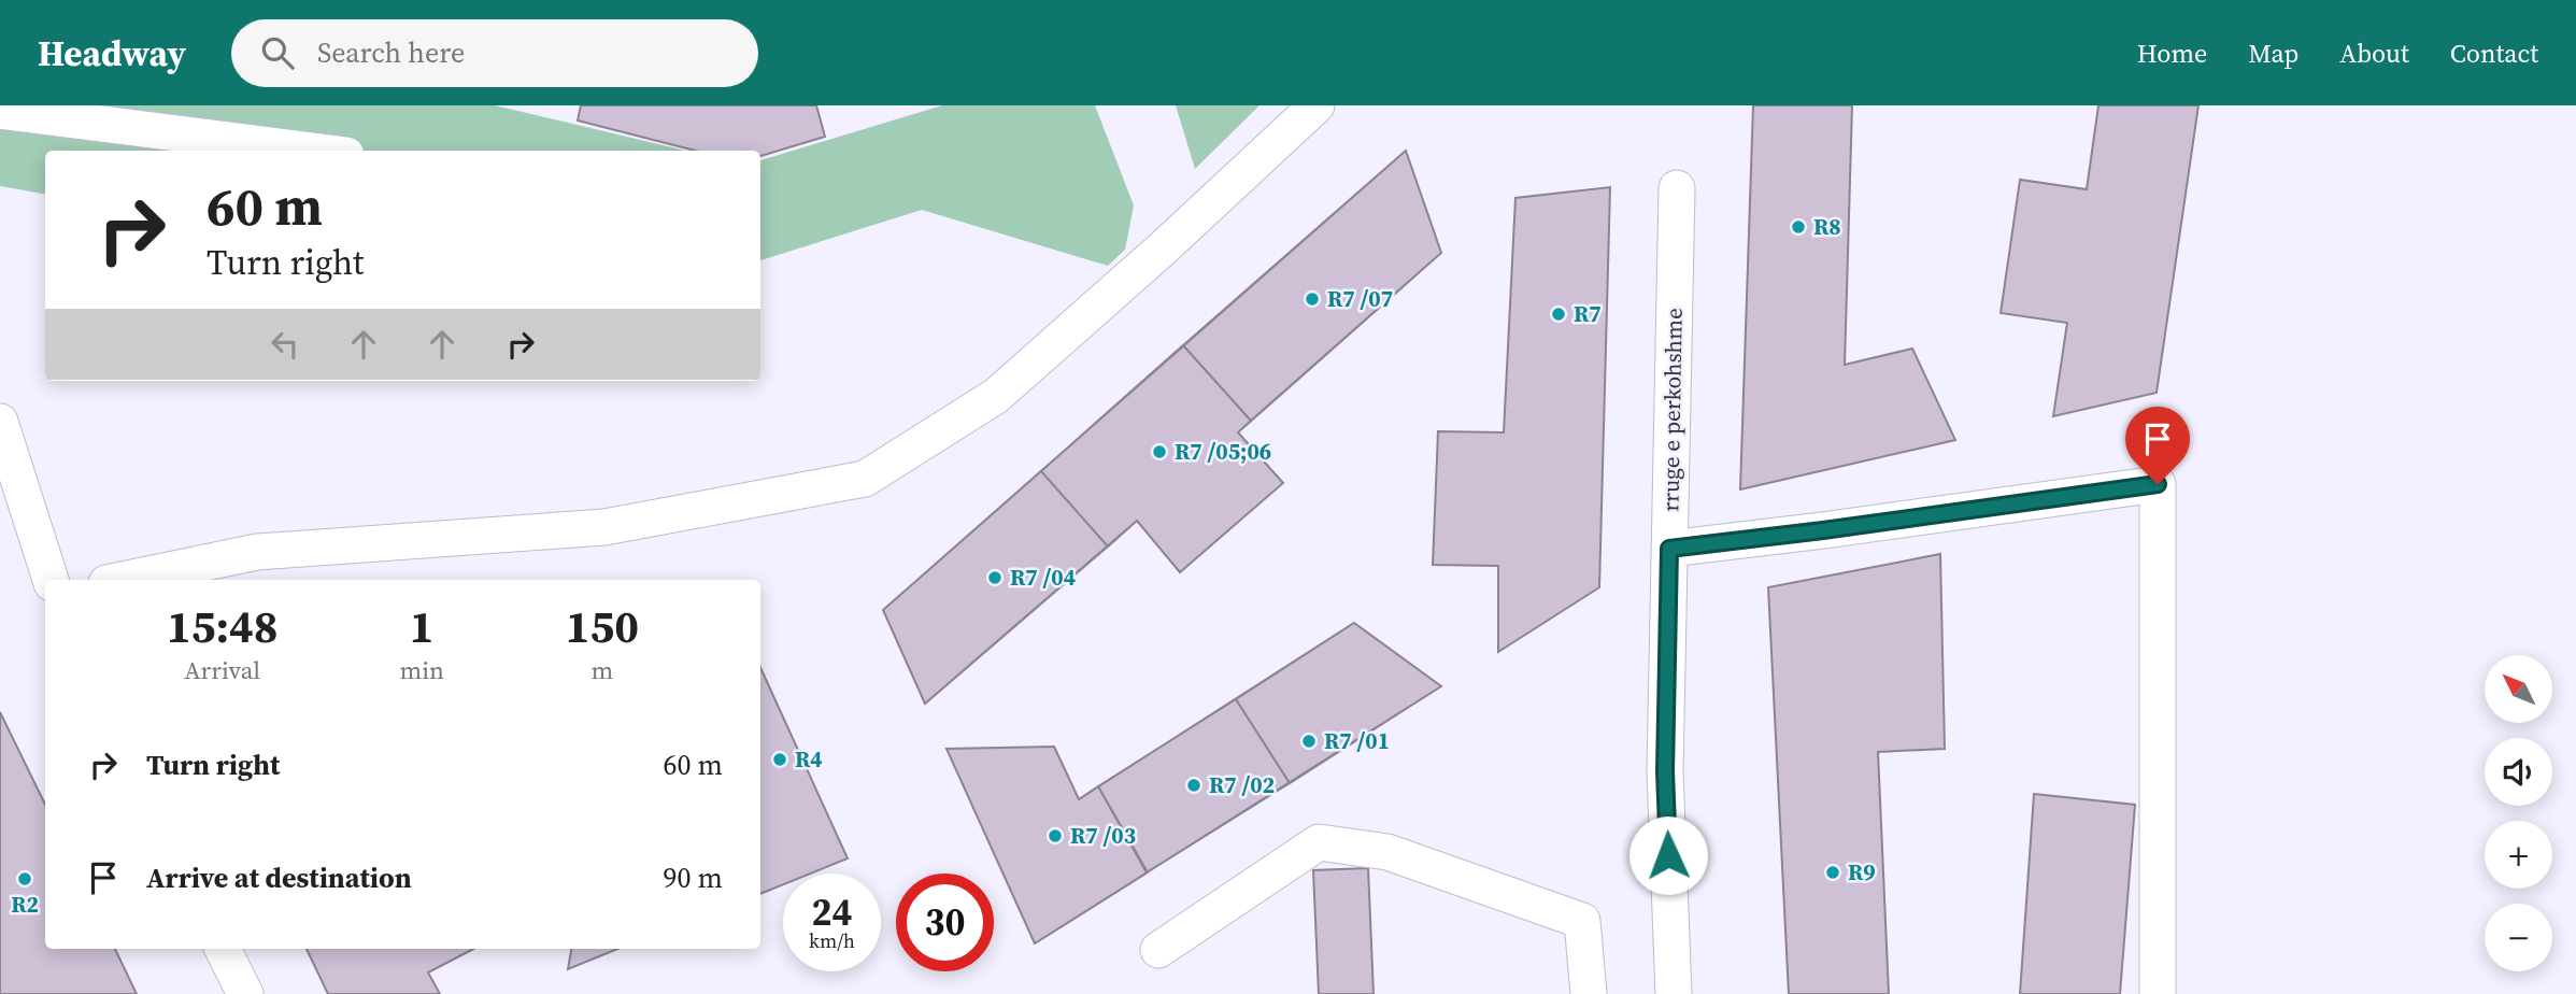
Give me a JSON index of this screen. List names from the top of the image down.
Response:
{
  "streets": {
    "street": ["rruge e perkohshme"]
  },
  "places": [
    "R8",
    "R7 /07",
    "R7",
    "R7 /05;06",
    "R7 /04",
    "R7 /01",
    "R4",
    "R7 /02",
    "R7 /03",
    "R9",
    "R2"
  ],
  "north": "top left",
  "page": {
    "header": "Headway",
    "search": "Search here",
    "nav": [
      "Home",
      "Map",
      "About",
      "Contact"
    ],
    "turn": ["60 m", "Turn right"],
    "eta": [
      "15:48",
      "Arrival",
      "1",
      "min",
      "150",
      "m"
    ],
    "map_buttons": ["+", "−"],
    "list": [
      {
        "name": "Turn right",
        "value": "60 m"
      },
      {
        "name": "Arrive at destination",
        "value": "90 m"
      }
    ],
    "speed": "24 km/h",
    "limit": "30"
  }
}
